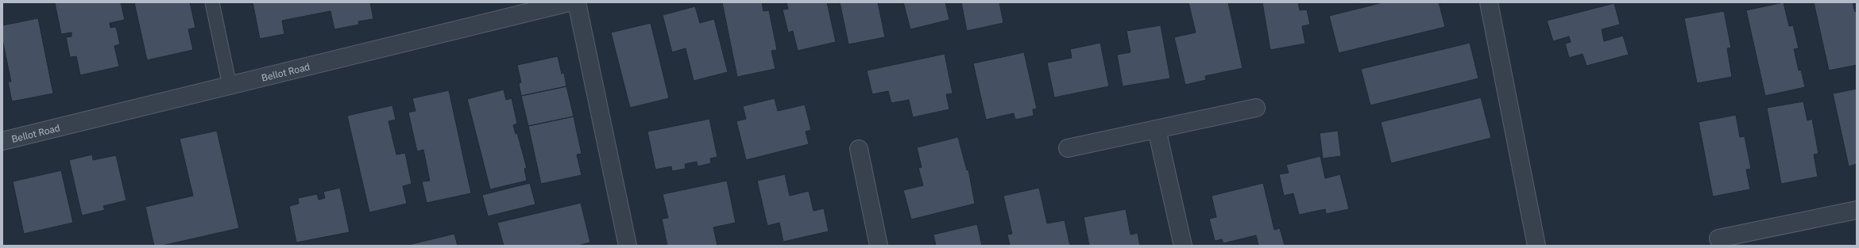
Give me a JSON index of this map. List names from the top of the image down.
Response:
{
  "streets": {
    "street": ["Bellot Road"]
  }
}
